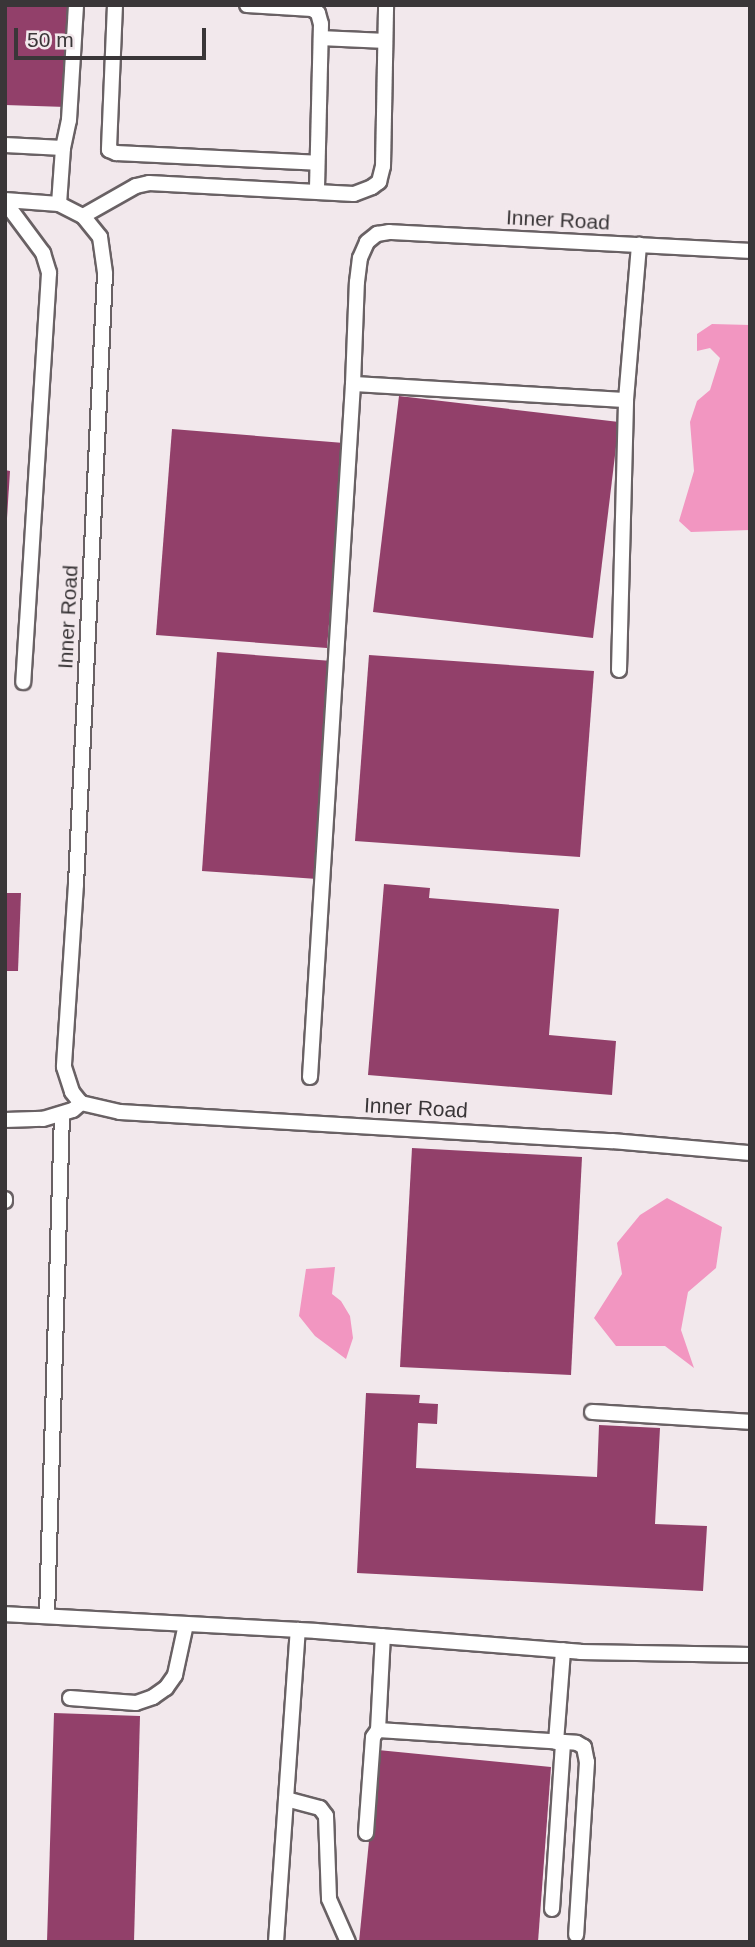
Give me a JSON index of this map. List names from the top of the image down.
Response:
{
  "streets": {
    "lane": ["Inner Road"]
  },
  "scale_bar": "50 m"
}
